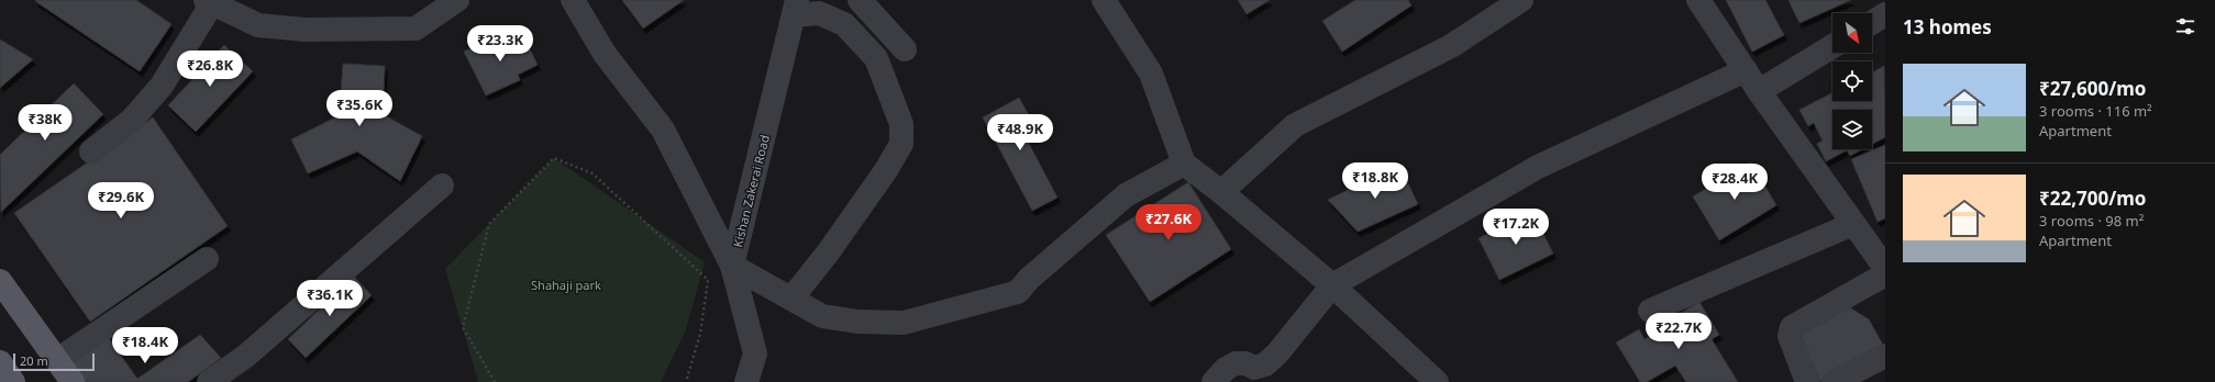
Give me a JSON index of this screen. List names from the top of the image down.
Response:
{
  "streets": {
    "street": ["Kishan Zakerai Road"]
  },
  "parks": ["Shahaji park"],
  "scale_bar": "20 m",
  "north": "bottom right",
  "page": {
    "heading": "13 homes",
    "price": [
      "₹23.3K",
      "₹26.8K",
      "₹35.6K",
      "₹38K",
      "₹48.9K",
      "₹18.8K",
      "₹28.4K",
      "₹29.6K",
      "₹27.6K",
      "₹17.2K",
      "₹36.1K",
      "₹22.7K",
      "₹18.4K"
    ],
    "list": [
      {
        "name": "₹27,600/mo",
        "note": "3 rooms · 116 m² · Apartment"
      },
      {
        "name": "₹22,700/mo",
        "note": "3 rooms · 98 m² · Apartment"
      }
    ],
    "scale": "20 m"
  }
}
